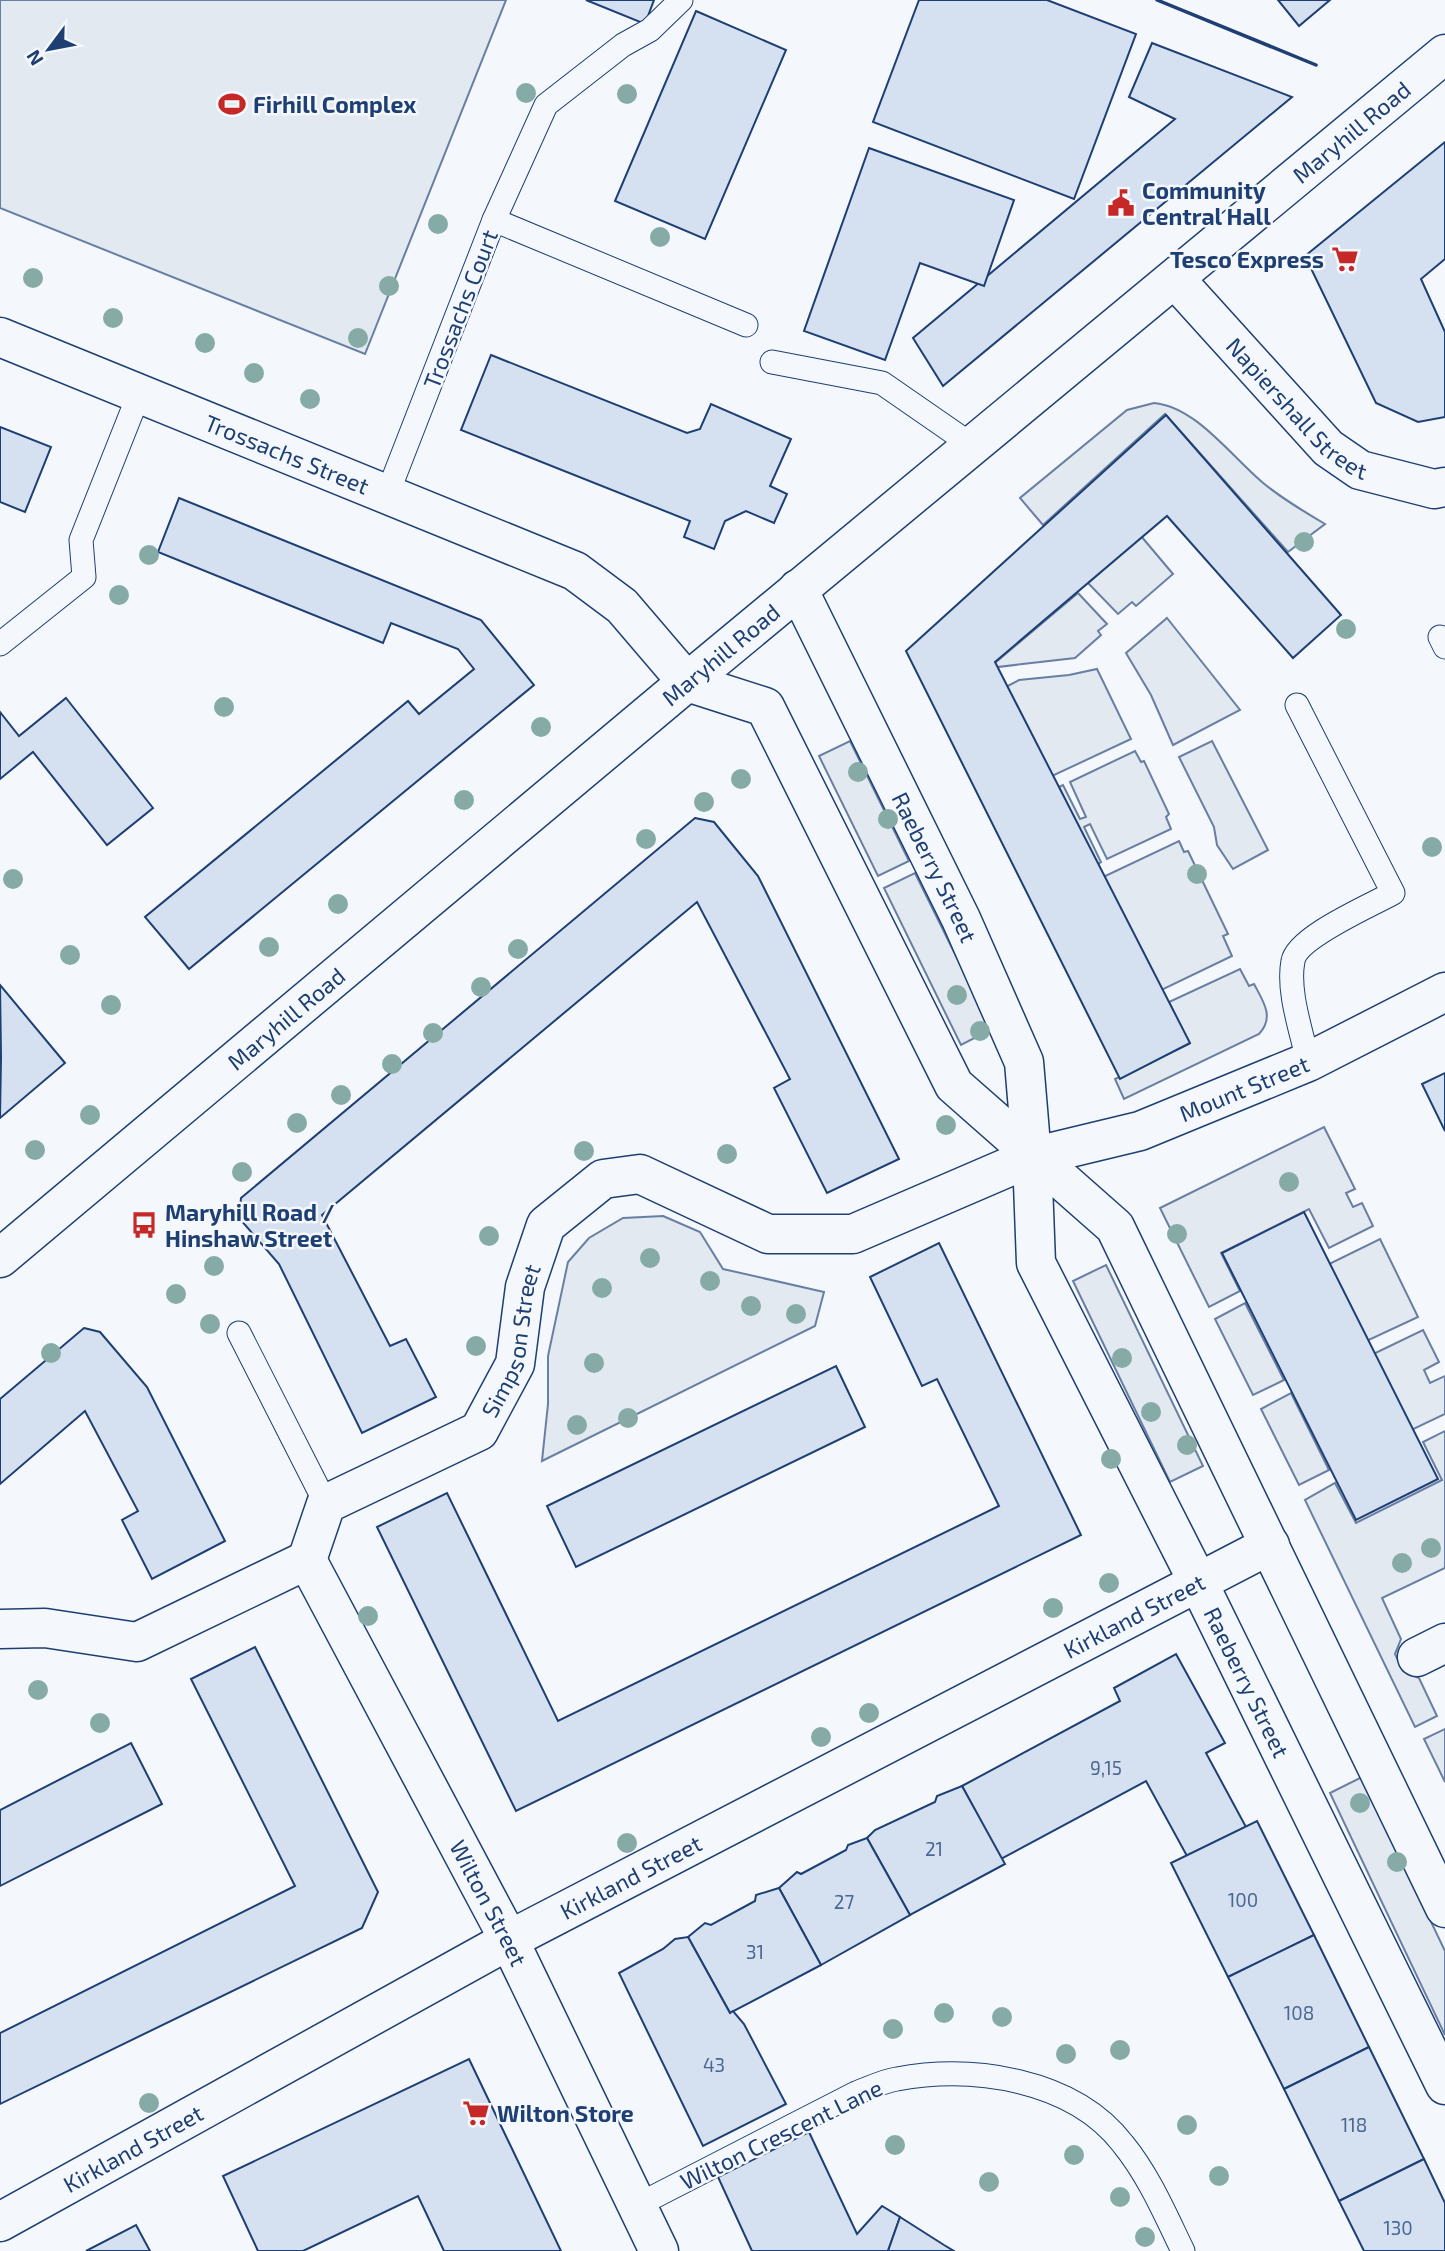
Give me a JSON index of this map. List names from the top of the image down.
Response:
{
  "streets": {
    "street": [
      "Maryhill Road",
      "Napiershall Street",
      "Trossachs Street",
      "Raeberry Street",
      "Mount Street",
      "Simpson Street",
      "Kirkland Street",
      "Wilton Street"
    ],
    "lane": ["Trossachs Court", "Wilton Crescent Lane"]
  },
  "crossings": [
    ["Maryhill Road", "Napiershall Street"],
    ["Maryhill Road", "Trossachs Street"],
    ["Maryhill Road", "Raeberry Street"],
    ["Trossachs Court", "Trossachs Street"],
    ["Raeberry Street", "Mount Street"],
    ["Raeberry Street", "Simpson Street"],
    ["Raeberry Street", "Kirkland Street"],
    ["Mount Street", "Simpson Street"],
    ["Kirkland Street", "Wilton Street"],
    ["Wilton Street", "Wilton Crescent Lane"]
  ],
  "places": {
    "sports": ["Firhill Complex"],
    "public building": ["Community Central Hall"],
    "supermarket": ["Tesco Express", "Wilton Store"],
    "bus stop": ["Maryhill Road / Hinshaw Street"]
  },
  "house_numbers": [
    "9,15",
    "21",
    "100",
    "27",
    "31",
    "108",
    "43",
    "118",
    "130"
  ],
  "north": "bottom left"
}
